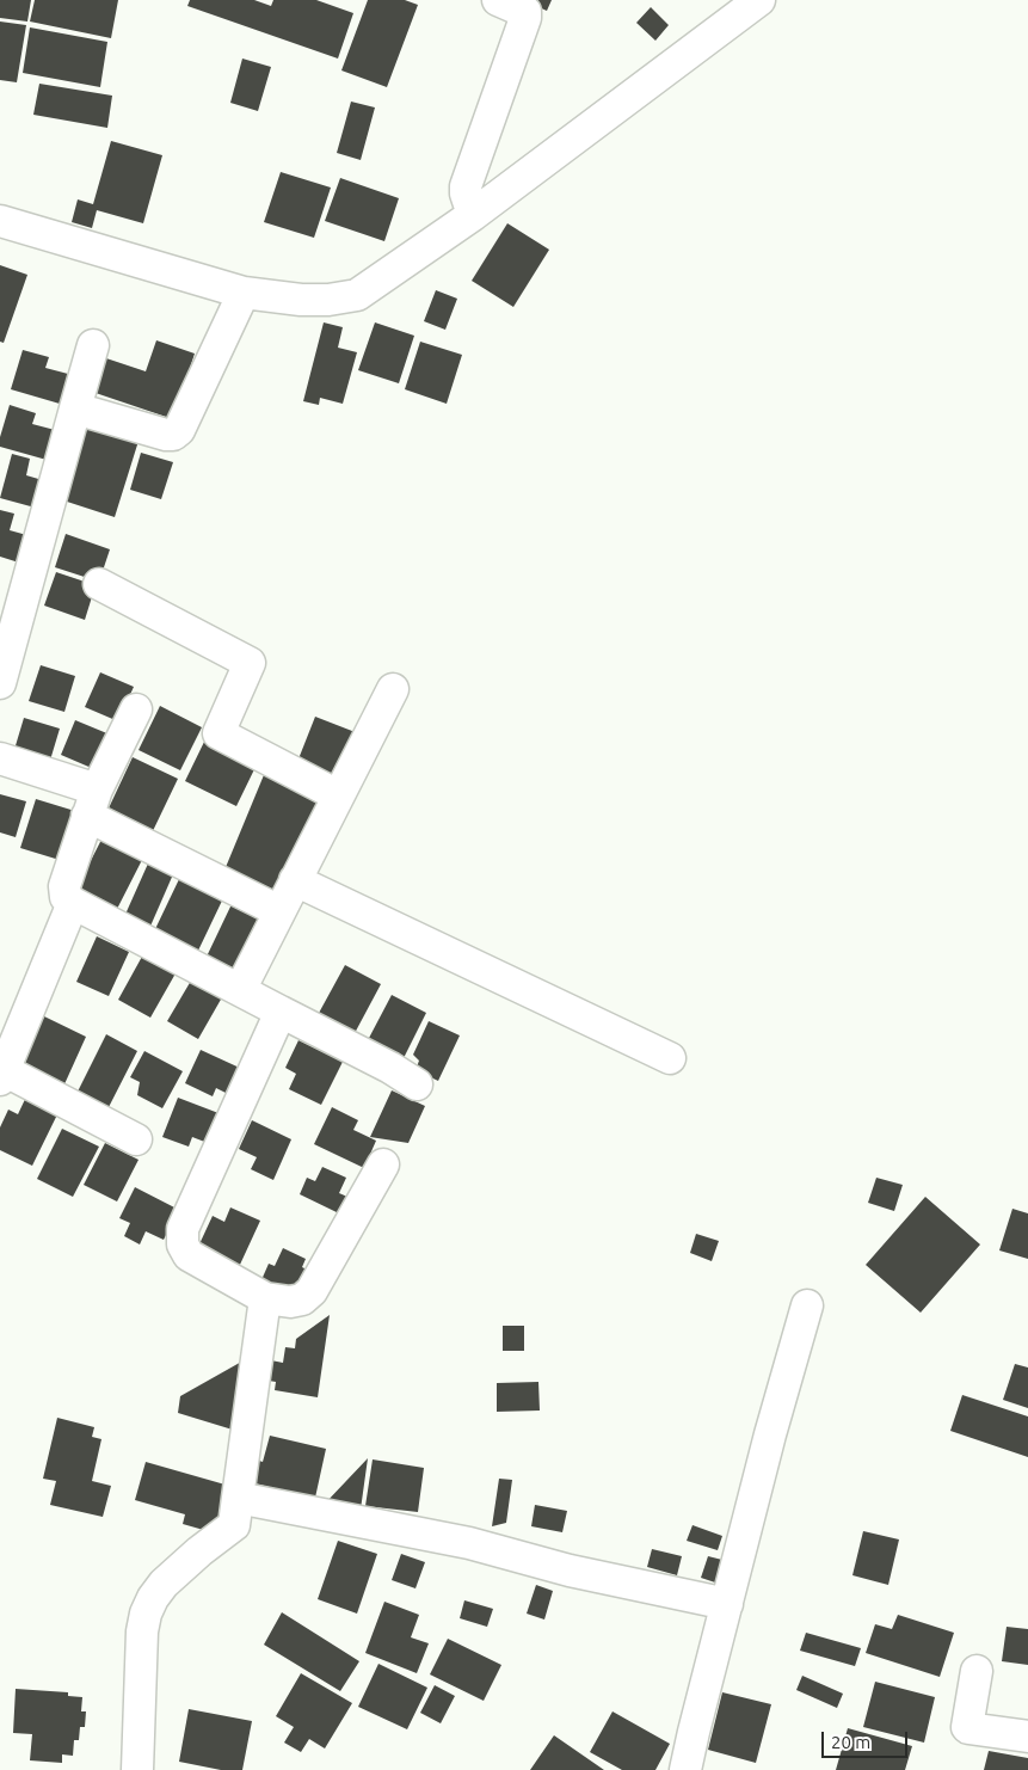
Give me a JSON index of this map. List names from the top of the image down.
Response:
{
  "scale_bar": "20 m"
}
